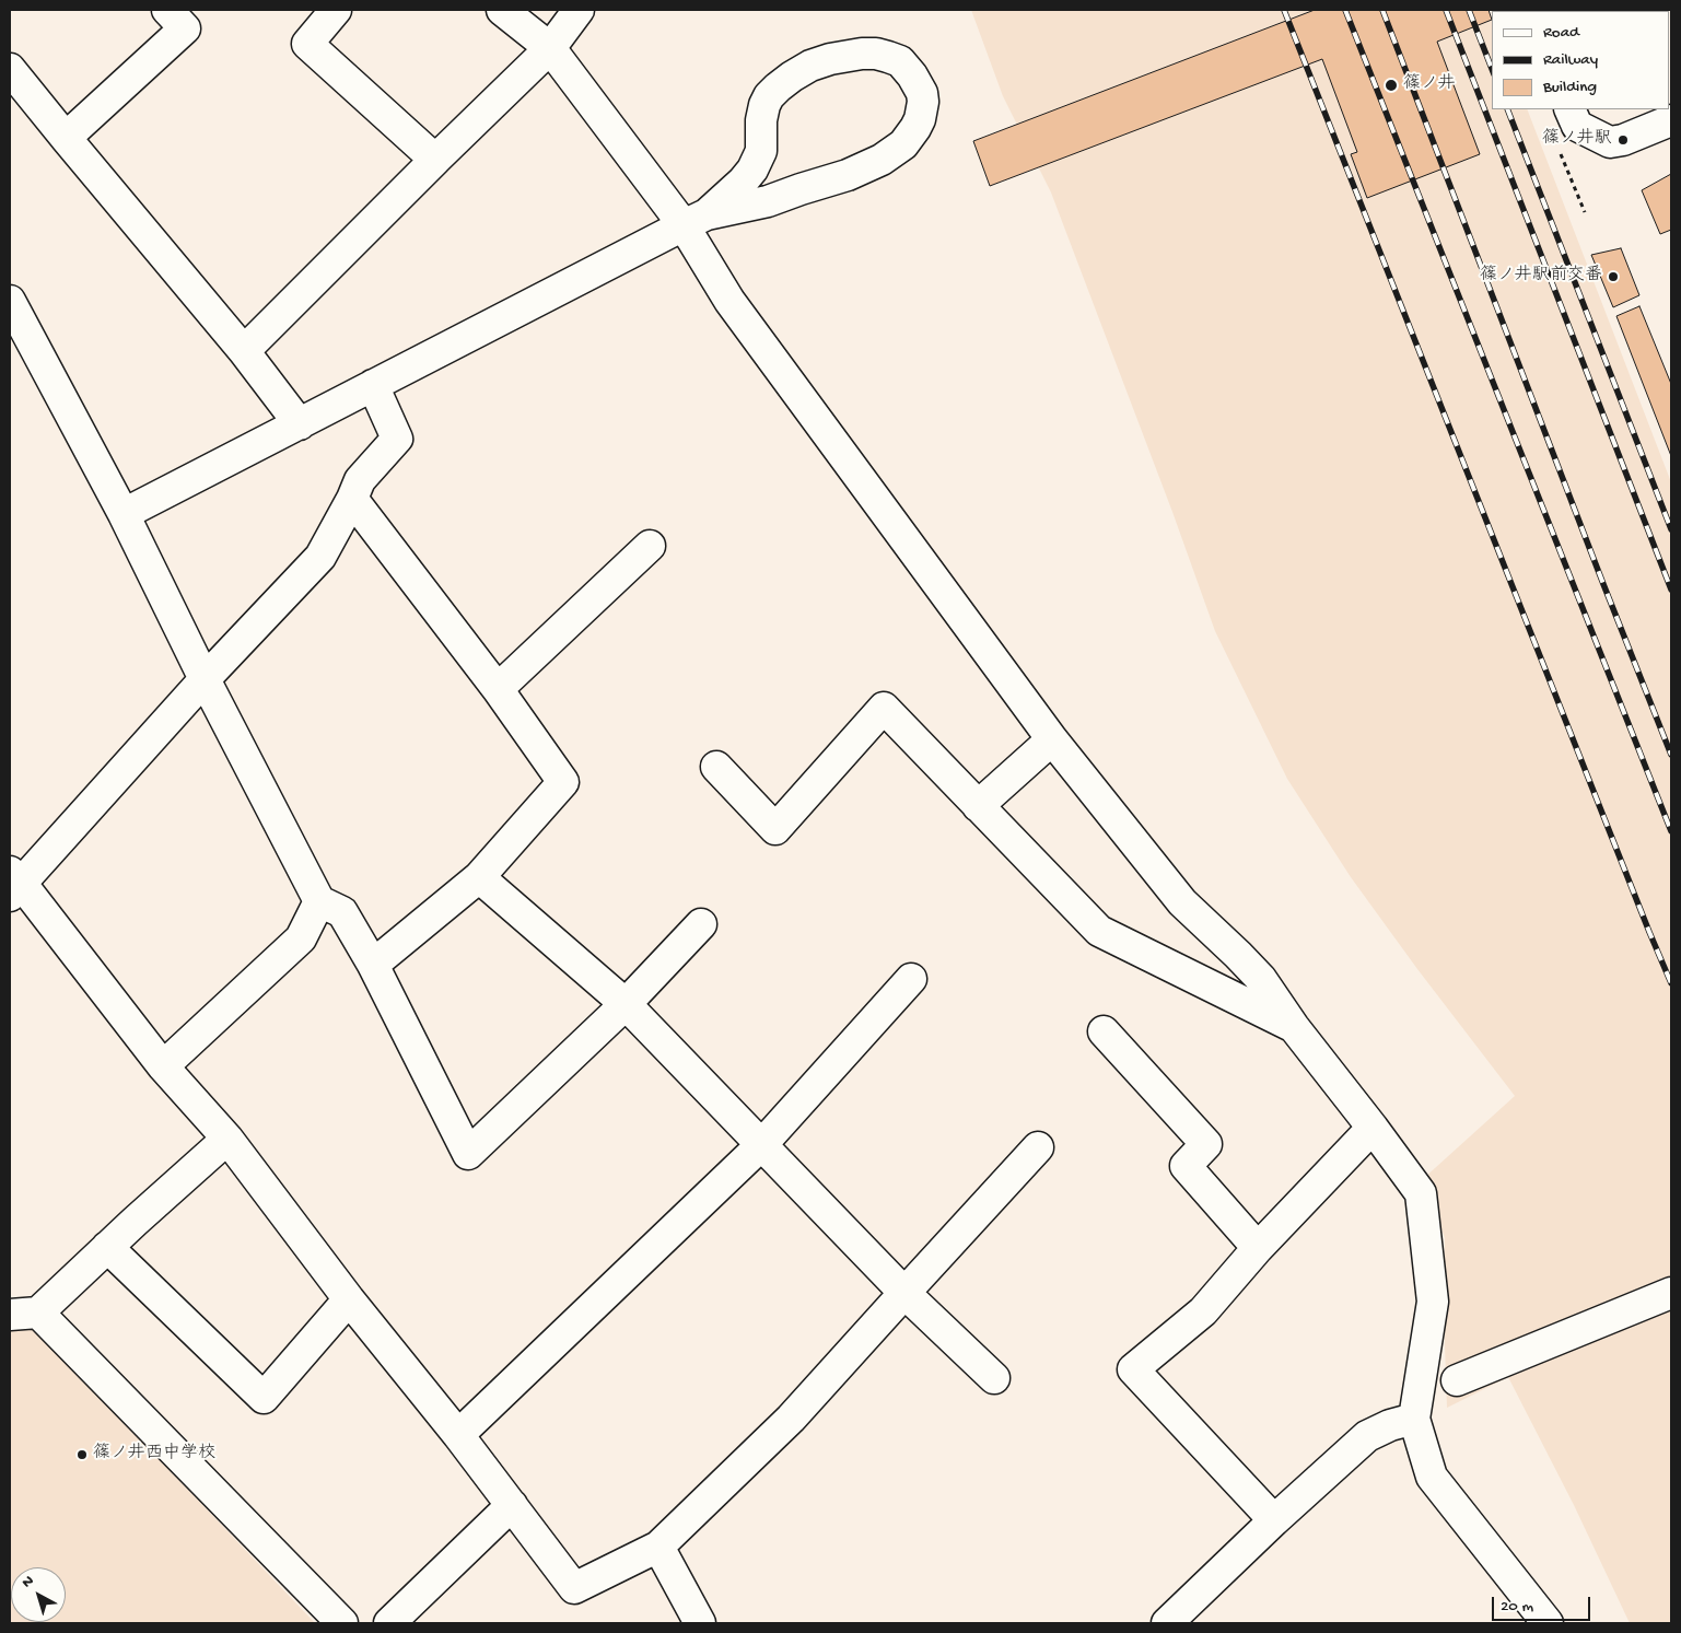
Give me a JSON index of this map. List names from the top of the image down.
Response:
{
  "places": [
    "篠ノ井",
    "篠ノ井駅",
    "篠ノ井駅前交番",
    "篠ノ井西中学校"
  ],
  "legend": ["Road", "Railway", "Building"],
  "scale_bar": "20 m",
  "north": "top left"
}
